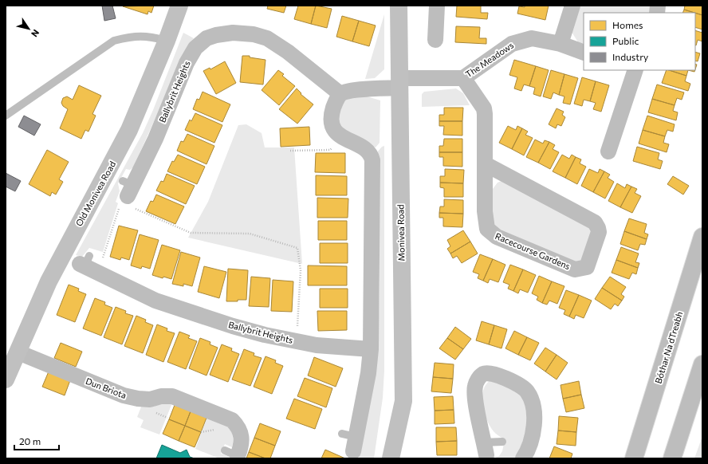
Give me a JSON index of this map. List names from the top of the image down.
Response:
{
  "streets": {
    "highway": ["Bóthar Na dTreabh"],
    "main road": ["Old Monivea Road", "Monivea Road"],
    "street": [
      "The Meadows",
      "Ballybrit Heights",
      "Racecourse Gardens",
      "Dun Briota"
    ]
  },
  "crossings": [
    ["The Meadows", "Monivea Road"],
    ["The Meadows", "Racecourse Gardens"],
    ["Old Monivea Road", "Dun Briota"]
  ],
  "legend": ["Homes", "Public", "Industry"],
  "scale_bar": "20 m",
  "north": "bottom right"
}
